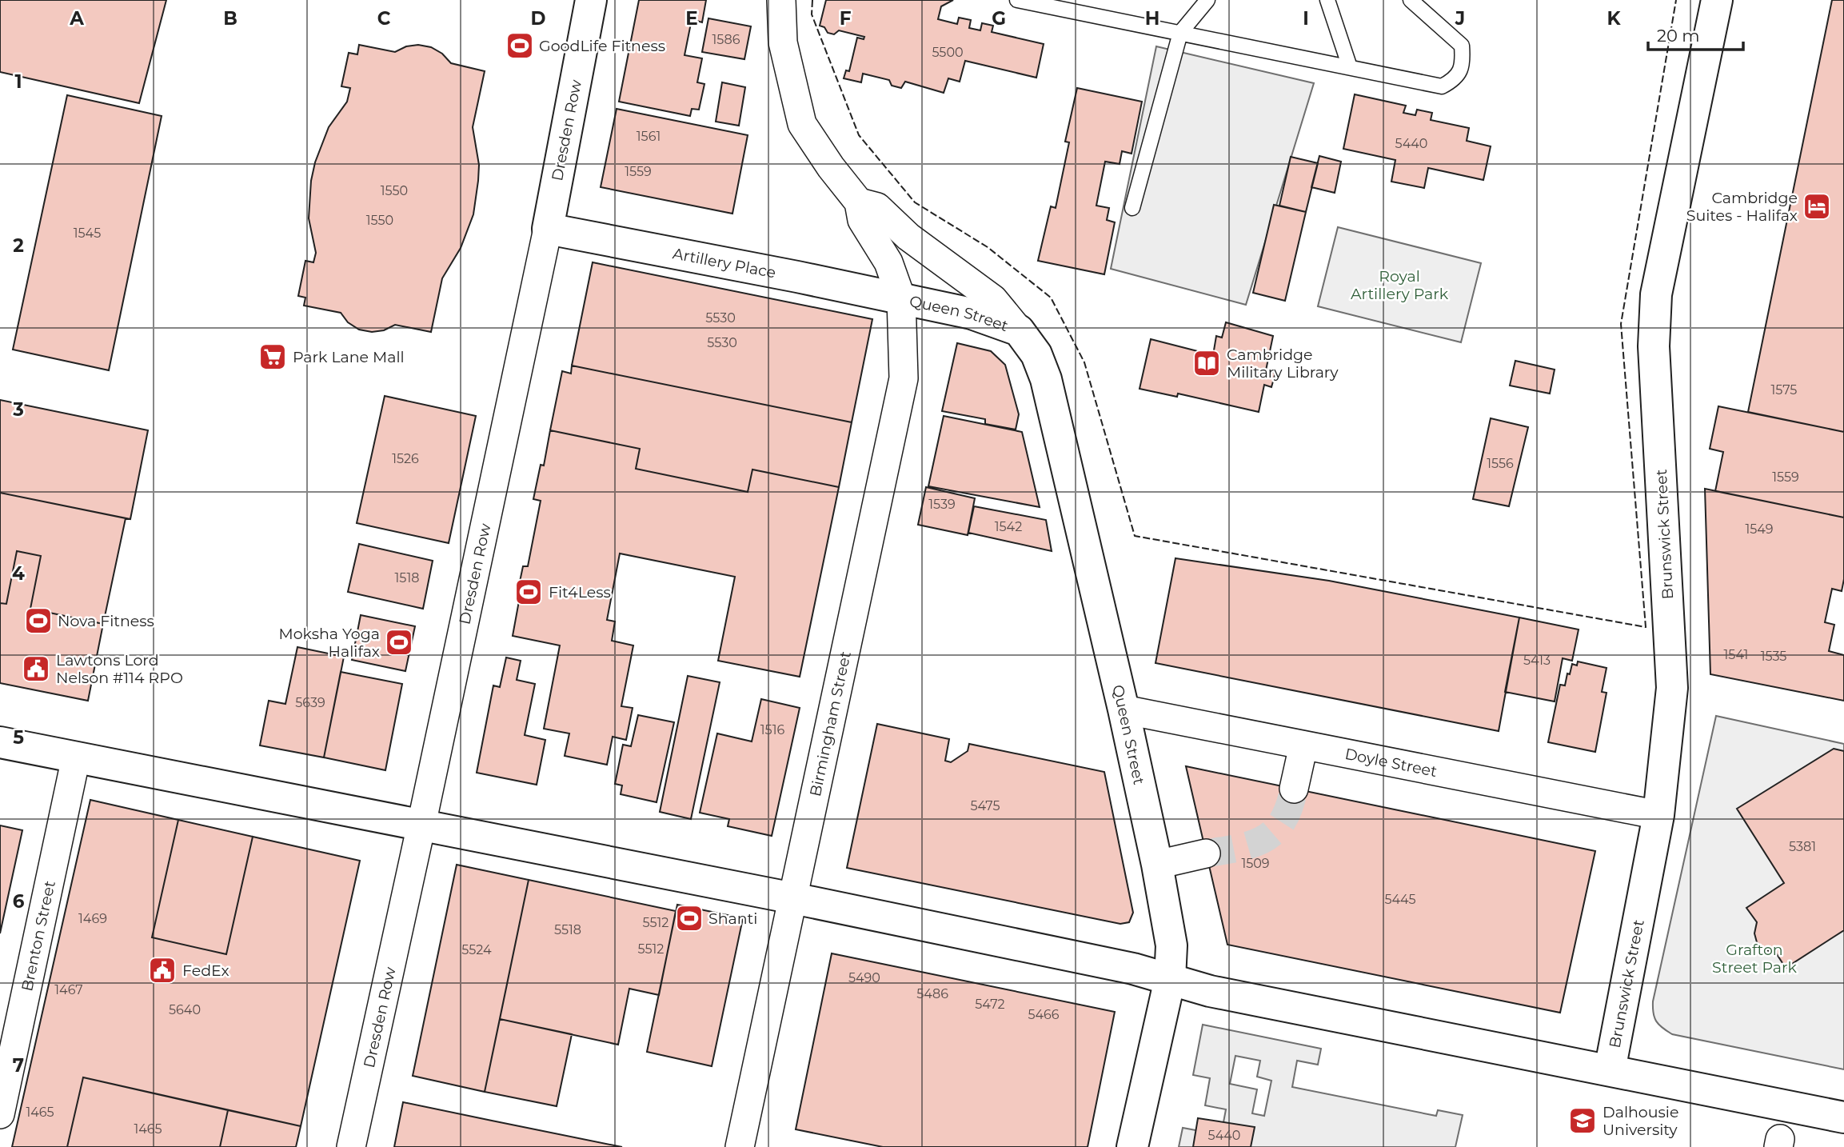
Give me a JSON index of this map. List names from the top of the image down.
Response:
{
  "streets": {
    "street": [
      "Dresden Row",
      "Artillery Place",
      "Queen Street",
      "Brunswick Street",
      "Birmingham Street",
      "Doyle Street",
      "Brenton Street"
    ]
  },
  "crossings": [
    ["Dresden Row", "Artillery Place"],
    ["Artillery Place", "Queen Street"],
    ["Artillery Place", "Birmingham Street"],
    ["Queen Street", "Birmingham Street"],
    ["Queen Street", "Doyle Street"],
    ["Brunswick Street", "Doyle Street"]
  ],
  "parks": ["Royal Artillery Park", "Grafton Street Park"],
  "places": {
    "sports": [
      "GoodLife Fitness",
      "Fit4Less",
      "Nova Fitness",
      "Moksha Yoga Halifax",
      "Shanti"
    ],
    "hotel": ["Cambridge Suites - Halifax"],
    "supermarket": ["Park Lane Mall"],
    "library": ["Cambridge Military Library"],
    "public building": ["Lawtons Lord Nelson #114 RPO", "FedEx"],
    "school or university": ["Dalhousie University"]
  },
  "house_numbers": [
    "1586",
    "5500",
    "1561",
    "5440",
    "1559",
    "1550",
    "1550",
    "1545",
    "5530",
    "5530",
    "1575",
    "1526",
    "1556",
    "1559",
    "1539",
    "1542",
    "1549",
    "1518",
    "1541",
    "1535",
    "5413",
    "5639",
    "1516",
    "5475",
    "5381",
    "1509",
    "5445",
    "1469",
    "5512",
    "5518",
    "5512",
    "5524",
    "5490",
    "1467",
    "5486",
    "5472",
    "5640",
    "5466",
    "1465",
    "1465",
    "5440"
  ],
  "scale_bar": "20 m",
  "grid": {
    "columns": [
      "A",
      "B",
      "C",
      "D",
      "E",
      "F",
      "G",
      "H",
      "I",
      "J",
      "K"
    ],
    "rows": [
      "1",
      "2",
      "3",
      "4",
      "5",
      "6",
      "7"
    ]
  }
}
